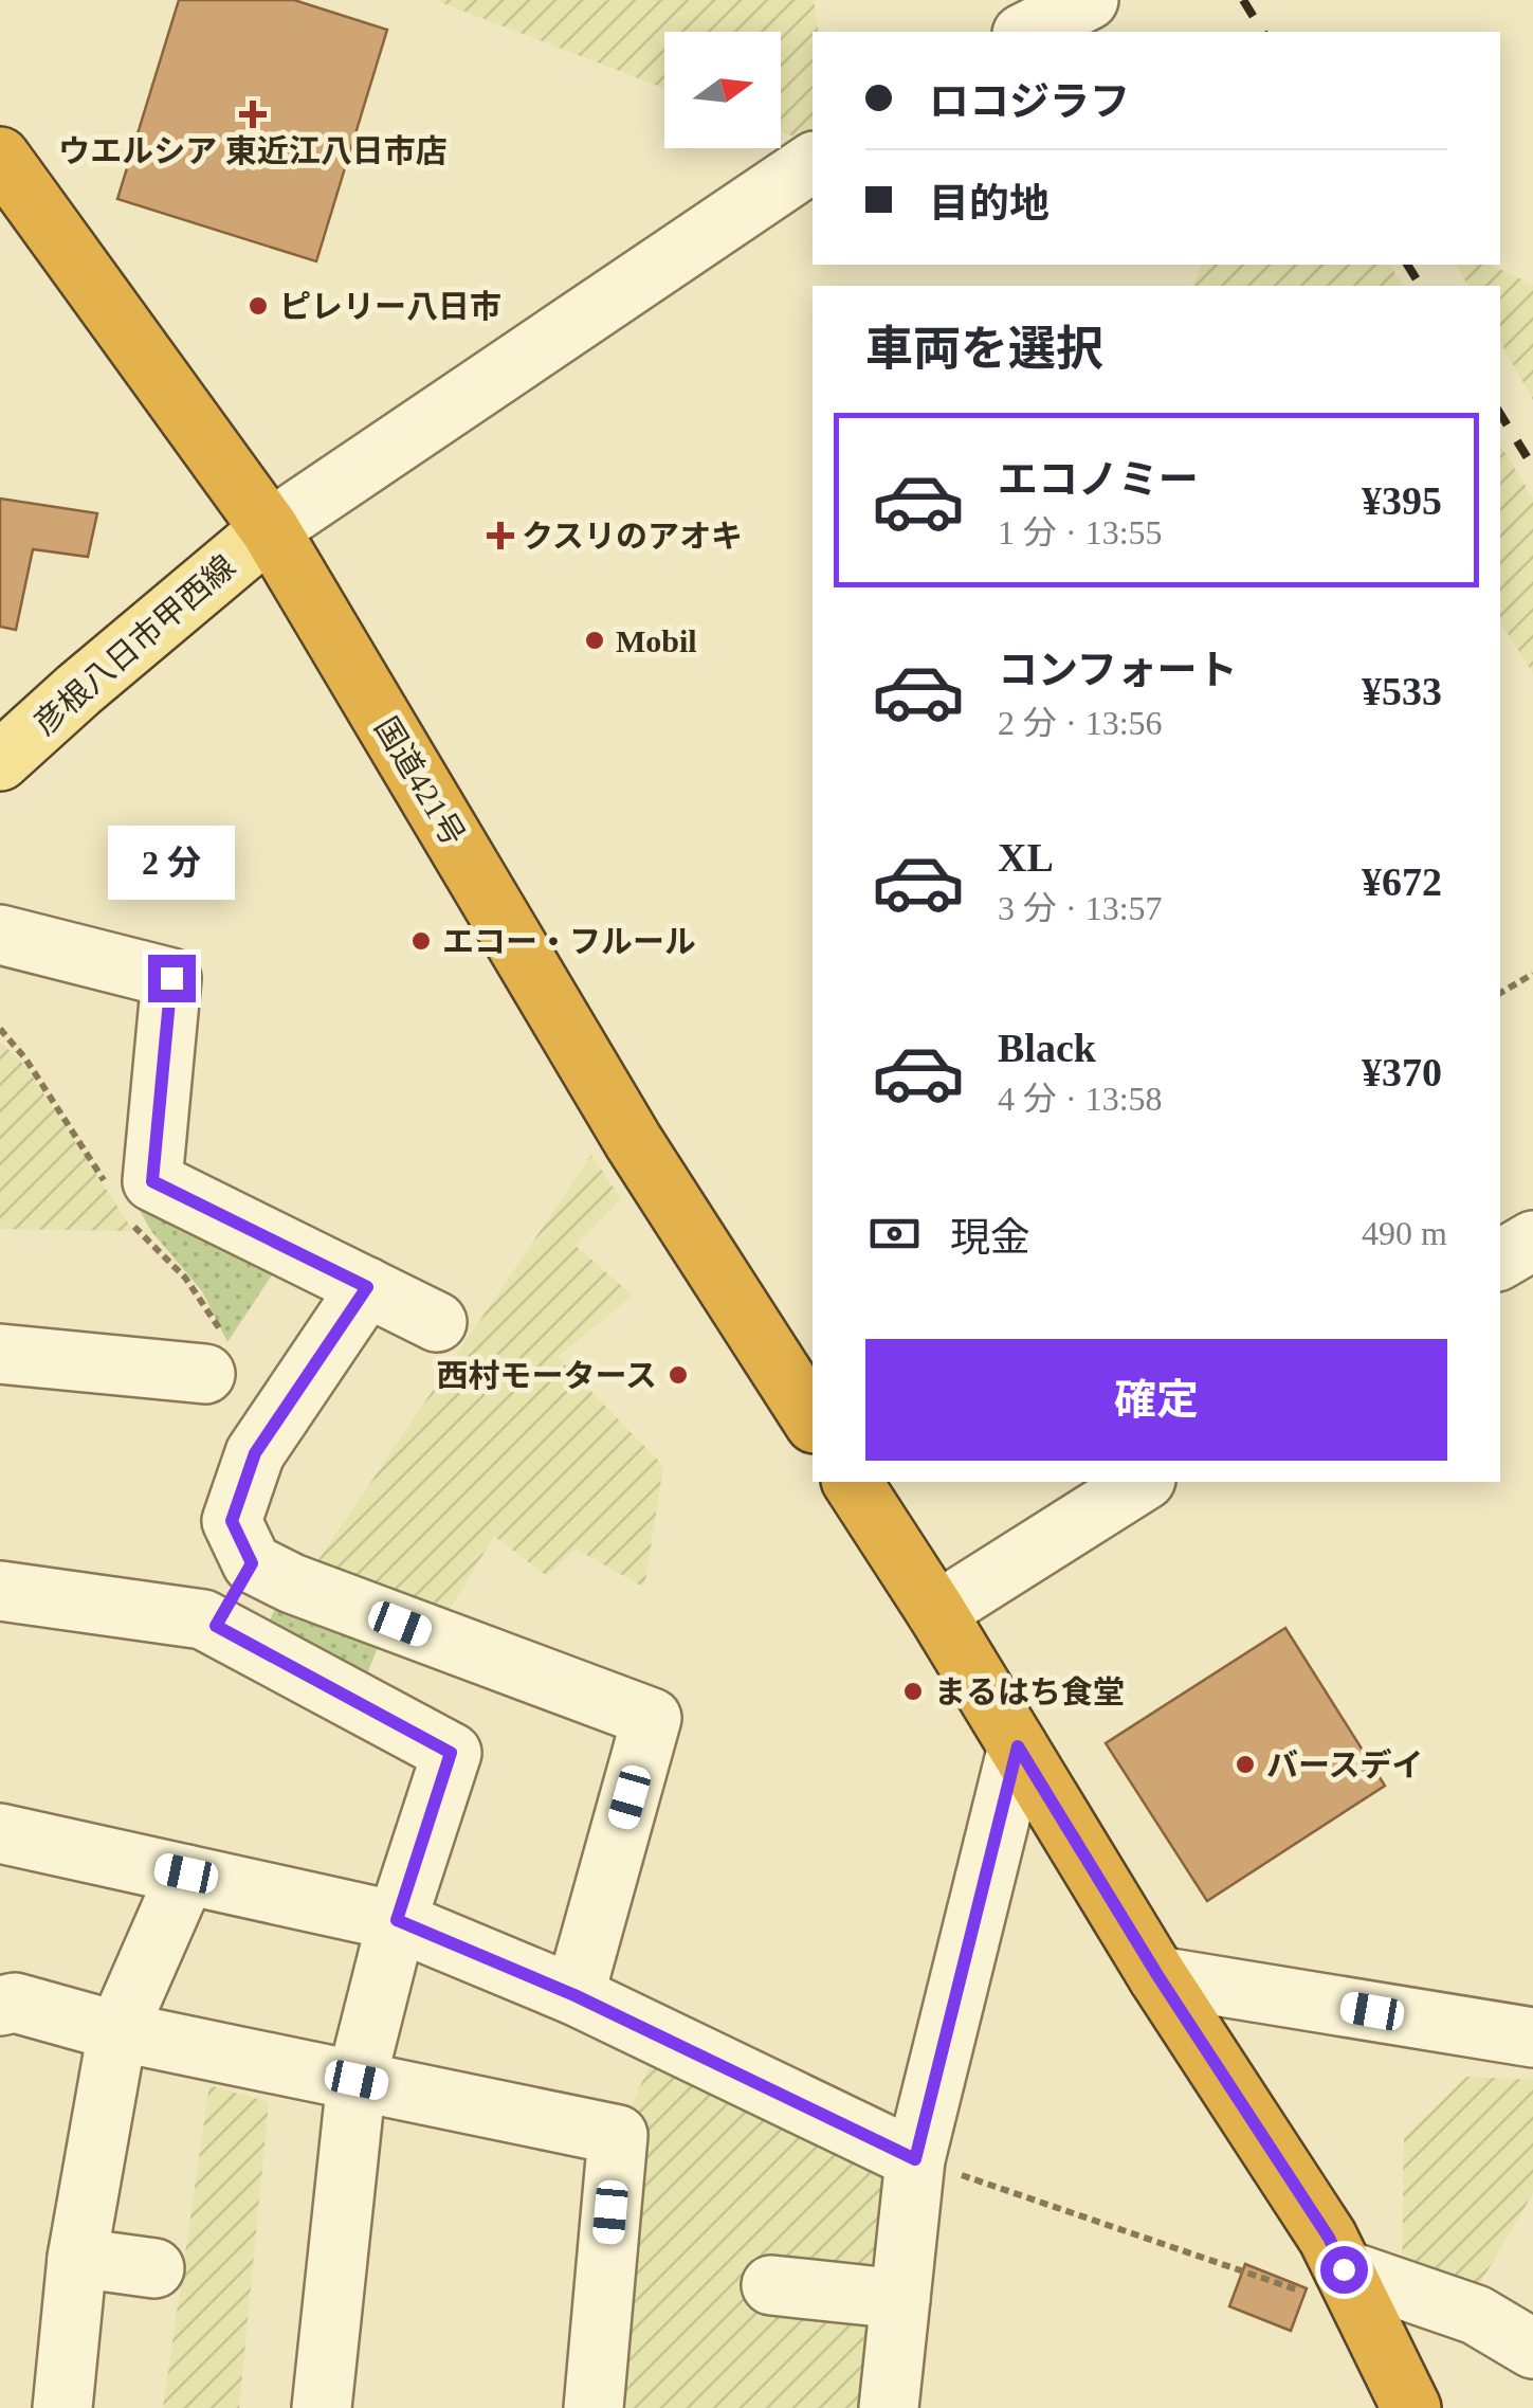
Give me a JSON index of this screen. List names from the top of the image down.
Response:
{
  "streets": {
    "highway": ["国道421号"],
    "main road": ["彦根八日市甲西線"]
  },
  "crossings": [
    ["彦根八日市甲西線", "国道421号"]
  ],
  "places": {
    "health": ["ウエルシア 東近江八日市店", "クスリのアオキ"],
    "other": [
      "ピレリー八日市",
      "Mobil",
      "エコー・フルール",
      "西村モータース",
      "まるはち食堂",
      "バースデイ"
    ]
  },
  "north": "right",
  "page": {
    "banner": ["ロコジラフ", "目的地"],
    "heading": "車両を選択",
    "list": [
      {
        "name": "エコノミー",
        "note": "1 分 · 13:55",
        "value": "¥395"
      },
      {
        "name": "コンフォート",
        "note": "2 分 · 13:56",
        "value": "¥533"
      },
      {
        "name": "XL",
        "note": "3 分 · 13:57",
        "value": "¥672"
      },
      {
        "name": "Black",
        "note": "4 分 · 13:58",
        "value": "¥370"
      }
    ],
    "bubble": "2 分",
    "pay": ["現金", "490 m"],
    "buttons": "確定"
  }
}
